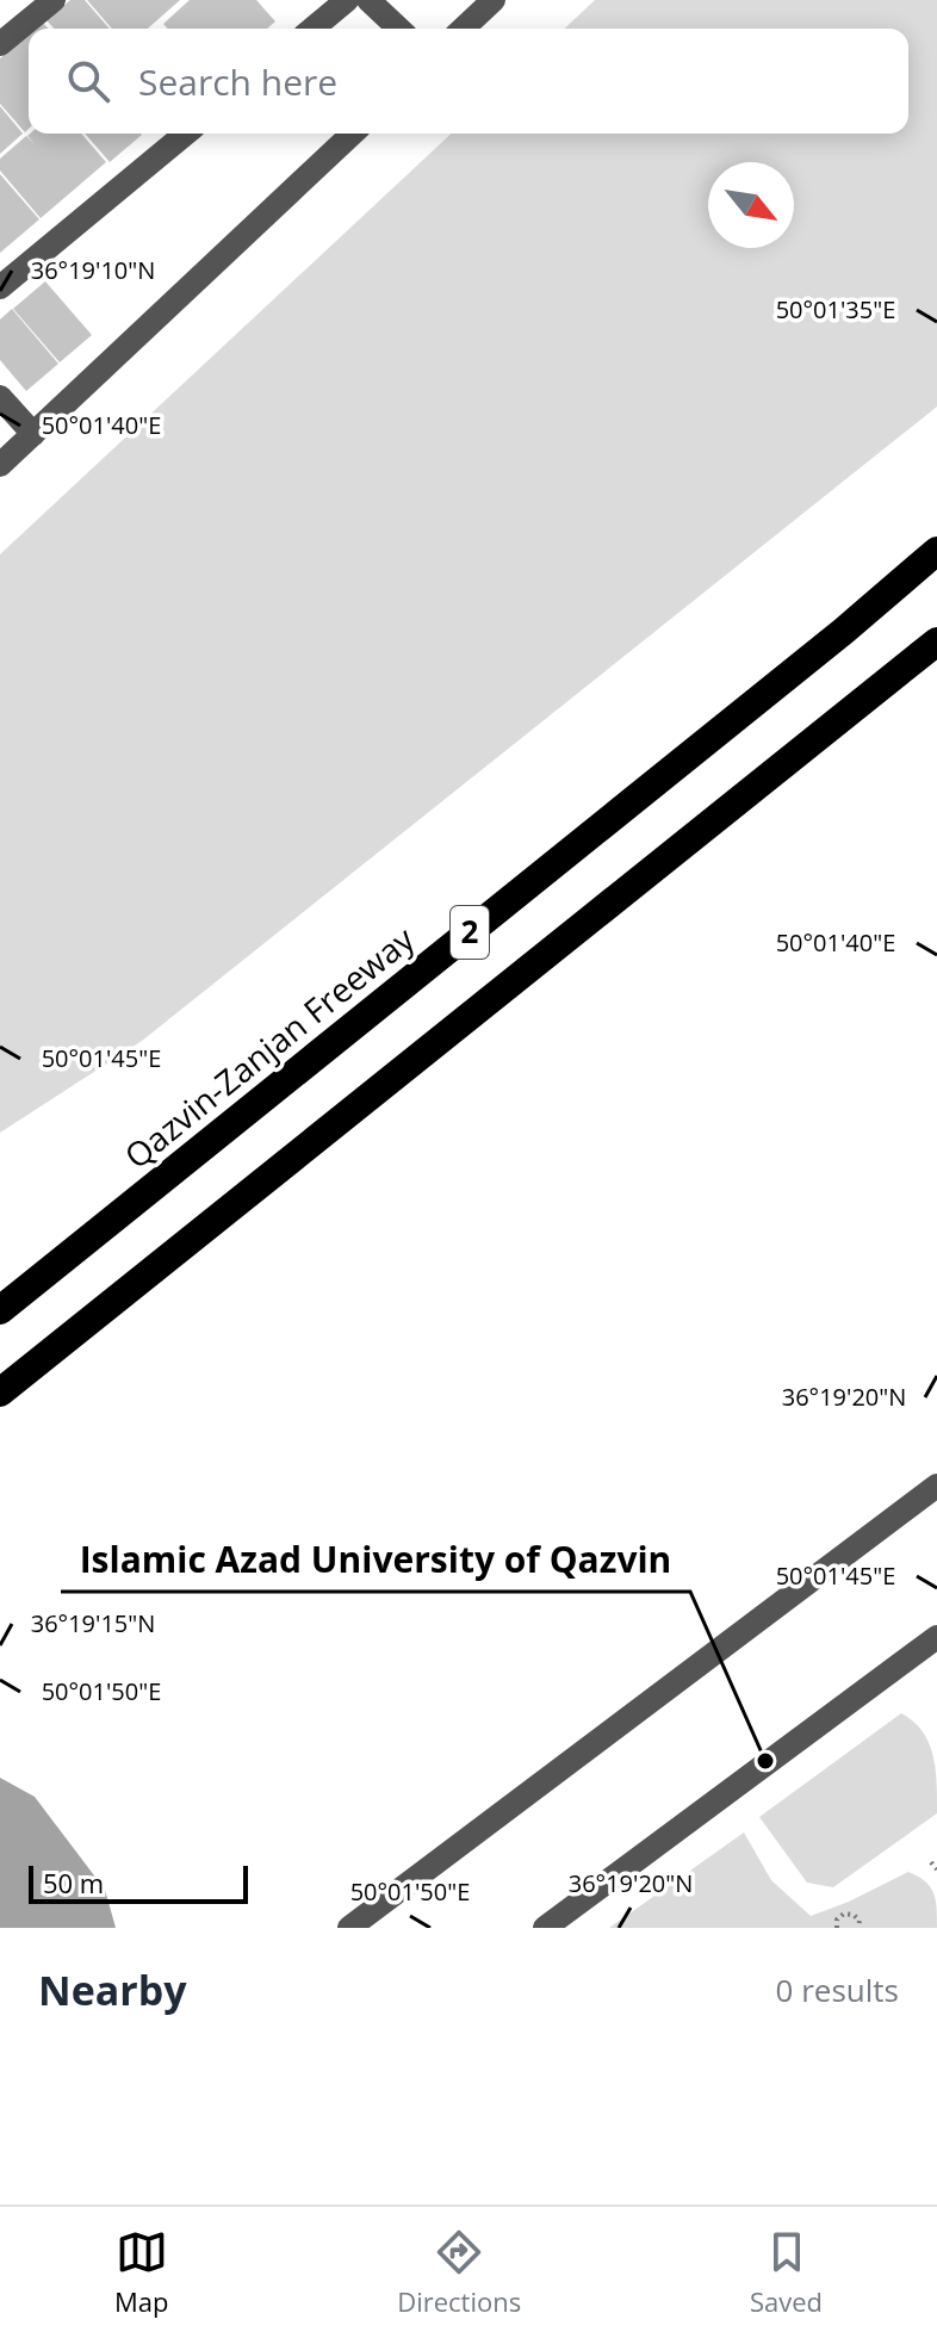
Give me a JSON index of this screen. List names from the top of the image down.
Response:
{
  "streets": {
    "highway": ["2", "Qazvin-Zanjan Freeway"]
  },
  "places": ["Islamic Azad University of Qazvin"],
  "scale_bar": "50 m",
  "north": "bottom right",
  "page": {
    "search": "Search here",
    "scale": "50 m",
    "heading": ["Nearby", "0 results"],
    "nav": ["Map", "Directions", "Saved"]
  },
  "coordinates": [
    "36°19'10\"N",
    "50°01'35\"E",
    "50°01'40\"E",
    "50°01'45\"E",
    "36°19'20\"N",
    "36°19'15\"N",
    "50°01'50\"E"
  ]
}
